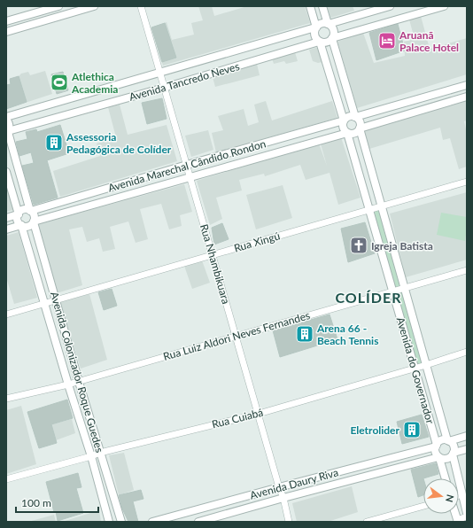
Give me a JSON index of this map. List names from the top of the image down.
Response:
{
  "streets": {
    "street": [
      "Avenida Tancredo Neves",
      "Avenida Marechal Cândido Rondon",
      "Rua Xingú",
      "Rua Nhambikuara",
      "Rua Luiz Aldori Neves Fernandes",
      "Avenida do Governador",
      "Avenida Colonizador Roque Guedes",
      "Rua Cuiabá",
      "Avenida Daury Riva"
    ]
  },
  "crossings": [
    ["Avenida Tancredo Neves", "Rua Nhambikuara"],
    ["Avenida Marechal Cândido Rondon", "Rua Nhambikuara"],
    ["Avenida Marechal Cândido Rondon", "Avenida do Governador"],
    ["Avenida Marechal Cândido Rondon", "Avenida Colonizador Roque Guedes"],
    ["Rua Xingú", "Rua Nhambikuara"],
    ["Rua Xingú", "Avenida do Governador"],
    ["Rua Xingú", "Avenida Colonizador Roque Guedes"],
    ["Rua Nhambikuara", "Rua Luiz Aldori Neves Fernandes"],
    ["Rua Nhambikuara", "Rua Cuiabá"],
    ["Rua Nhambikuara", "Avenida Daury Riva"],
    ["Rua Luiz Aldori Neves Fernandes", "Avenida do Governador"],
    ["Rua Luiz Aldori Neves Fernandes", "Avenida Colonizador Roque Guedes"],
    ["Avenida do Governador", "Rua Cuiabá"],
    ["Avenida do Governador", "Avenida Daury Riva"],
    ["Avenida Colonizador Roque Guedes", "Rua Cuiabá"]
  ],
  "districts": ["COLÍDER"],
  "places": {
    "hotel": ["Aruanã Palace Hotel"],
    "sports": ["Atlethica Academia"],
    "building": ["Assessoria Pedagógica de Colíder", "Arena 66 - Beach Tennis", "Eletrolider"],
    "church": ["Igreja Batista"]
  },
  "scale_bar": "100 m",
  "north": "right"
}
